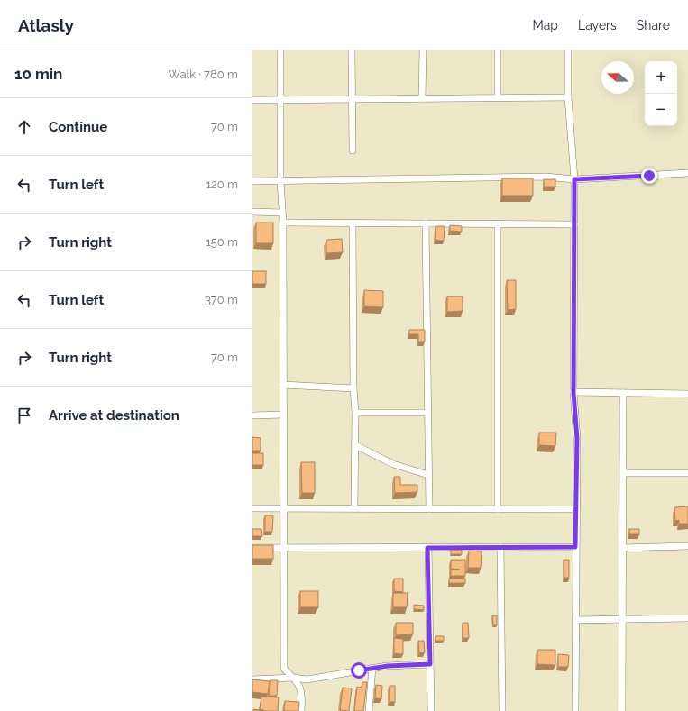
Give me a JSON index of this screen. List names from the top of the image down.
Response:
{
  "north": "left",
  "page": {
    "header": "Atlasly",
    "nav": ["Map", "Layers", "Share"],
    "heading": ["10 min", "Walk · 780 m"],
    "map_buttons": ["+", "−"],
    "list": [
      ["Continue", "70 m"],
      ["Turn left", "120 m"],
      ["Turn right", "150 m"],
      ["Turn left", "370 m"],
      ["Turn right", "70 m"],
      "Arrive at destination"
    ]
  }
}
